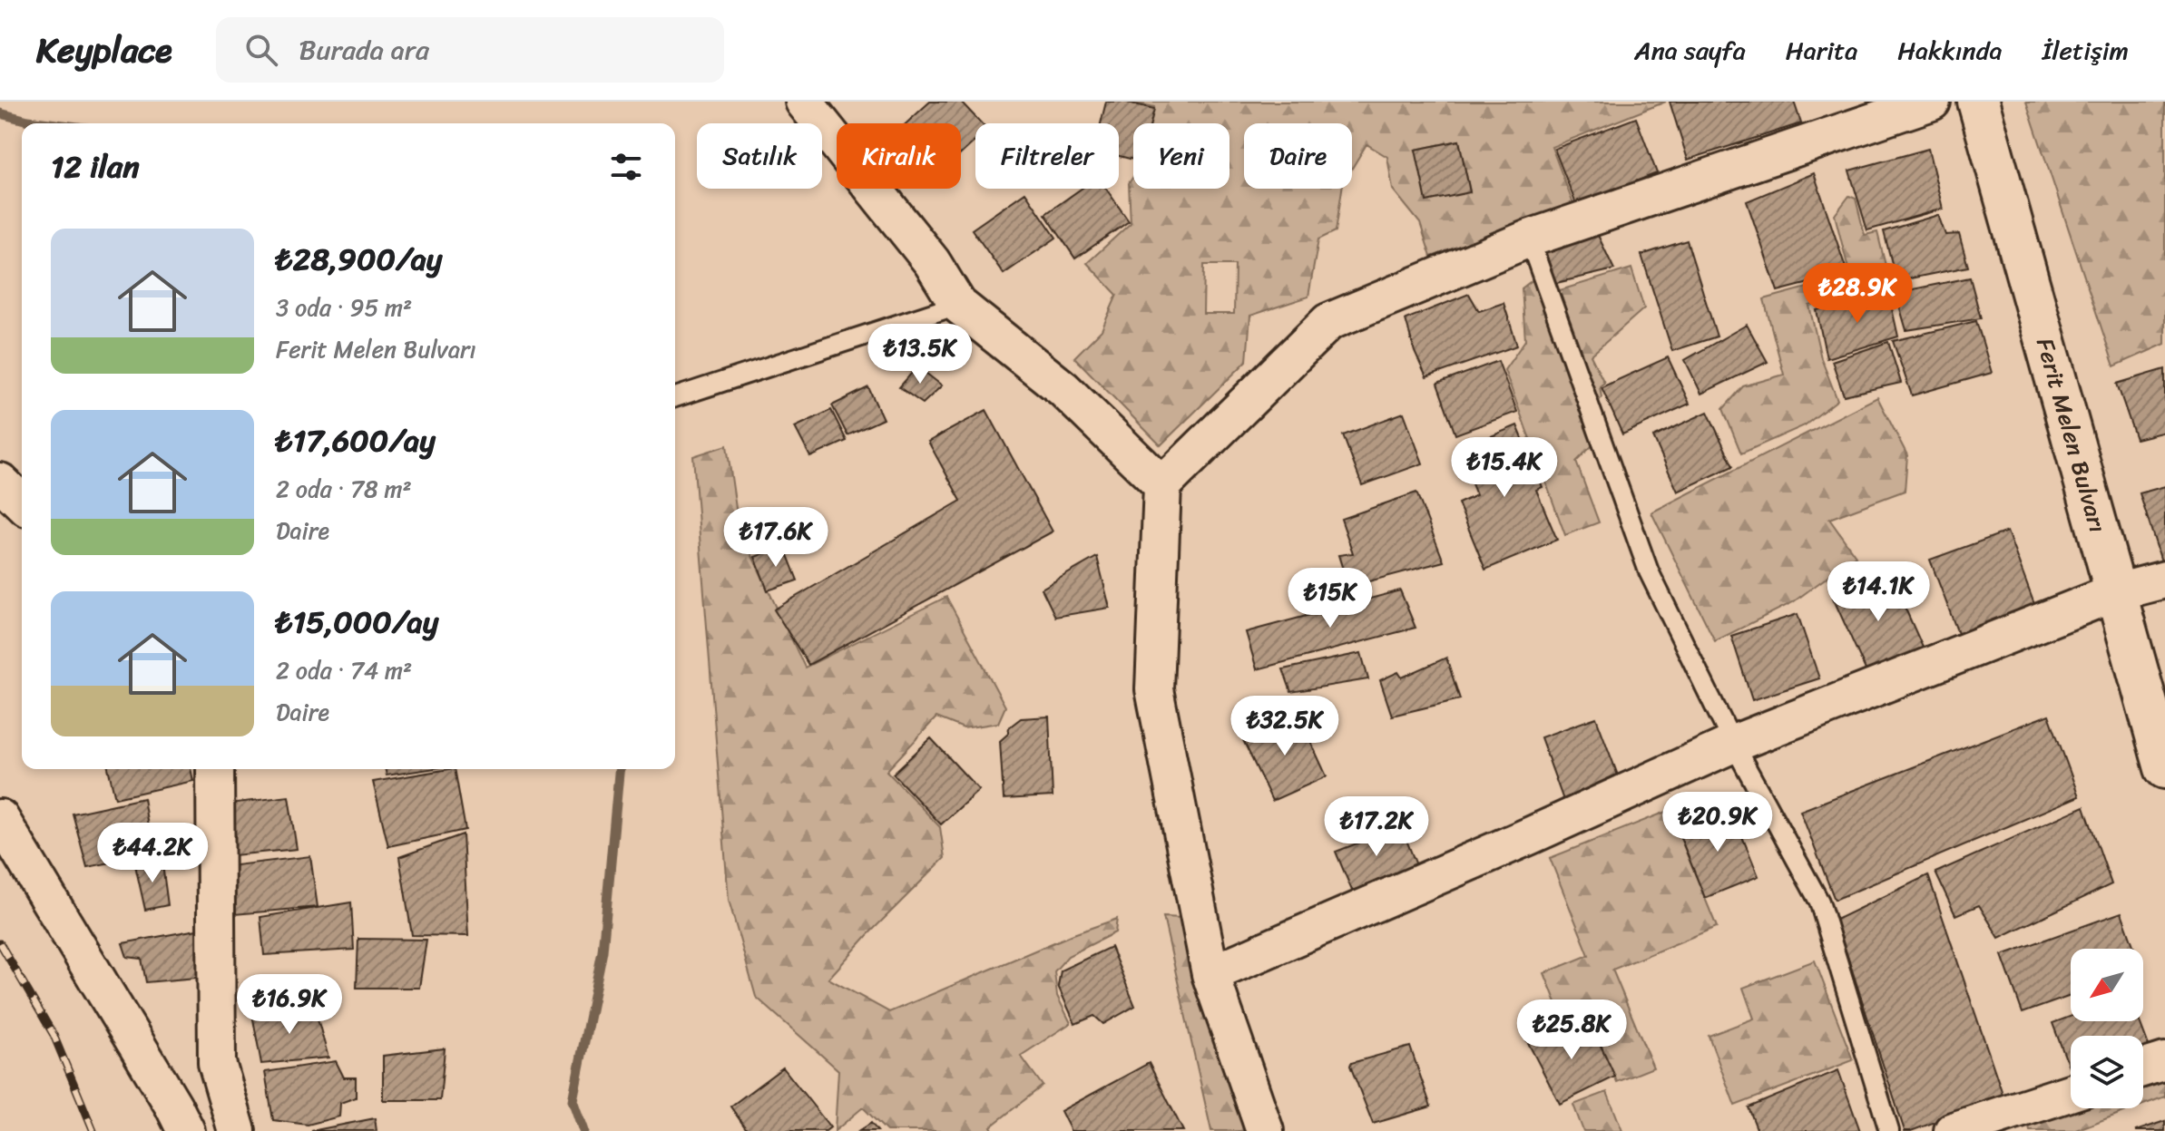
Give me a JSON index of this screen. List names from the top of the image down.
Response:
{
  "streets": {
    "main road": ["Ferit Melen Bulvarı"]
  },
  "north": "bottom left",
  "page": {
    "header": "Keyplace",
    "search": "Burada ara",
    "nav": [
      "Ana sayfa",
      "Harita",
      "Hakkında",
      "İletişim"
    ],
    "chip": [
      "Satılık",
      "Kiralık",
      "Filtreler",
      "Yeni",
      "Daire"
    ],
    "heading": "12 ilan",
    "list": [
      {
        "name": "₺28,900/ay",
        "note": "3 oda · 95 m² · Ferit Melen Bulvarı"
      },
      {
        "name": "₺17,600/ay",
        "note": "2 oda · 78 m² · Daire"
      },
      {
        "name": "₺15,000/ay",
        "note": "2 oda · 74 m² · Daire"
      }
    ],
    "price": [
      "₺28.9K",
      "₺13.5K",
      "₺15.4K",
      "₺17.6K",
      "₺14.1K",
      "₺15K",
      "₺32.5K",
      "₺20.9K",
      "₺17.2K",
      "₺44.2K",
      "₺16.9K",
      "₺25.8K"
    ]
  }
}
